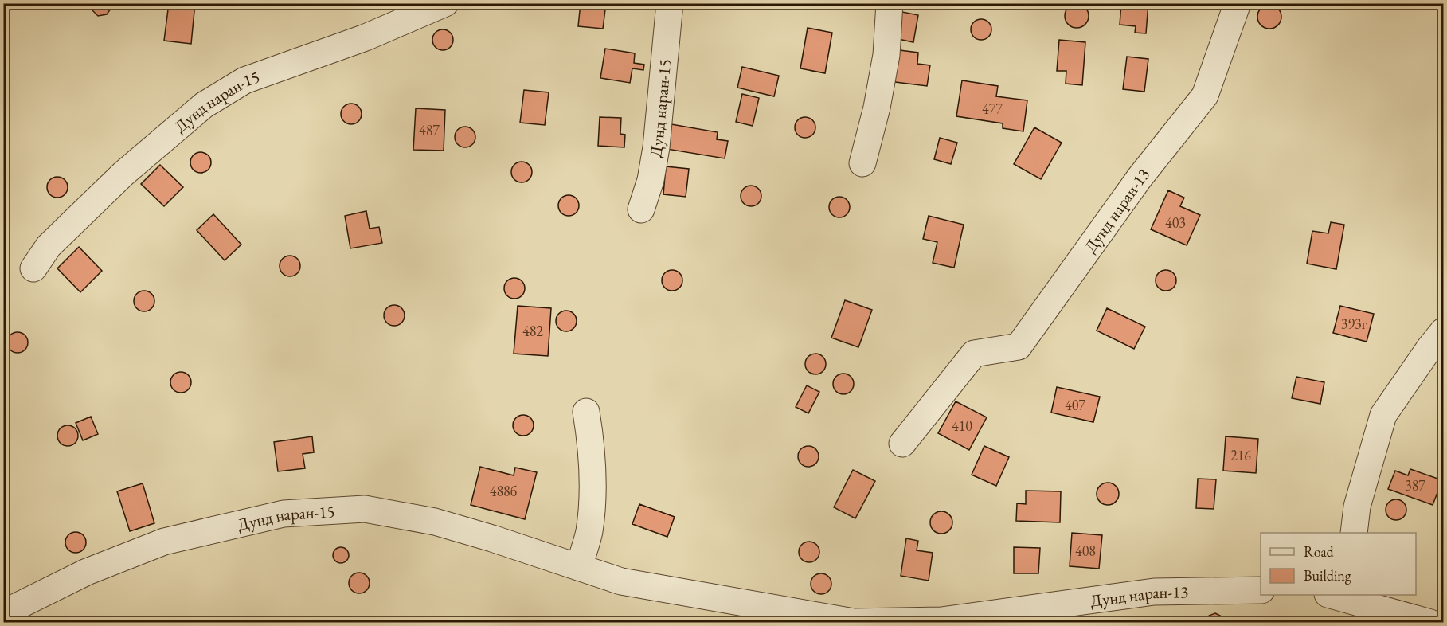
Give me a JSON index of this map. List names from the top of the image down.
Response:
{
  "streets": {
    "street": ["Дунд наран-15", "Дунд наран-13"]
  },
  "crossings": [
    ["Дунд наран-15", "Дунд наран-13"]
  ],
  "house_numbers": [
    "477",
    "487",
    "403",
    "393г",
    "482",
    "407",
    "410",
    "216",
    "387",
    "488б",
    "408"
  ],
  "legend": ["Road", "Building"]
}
